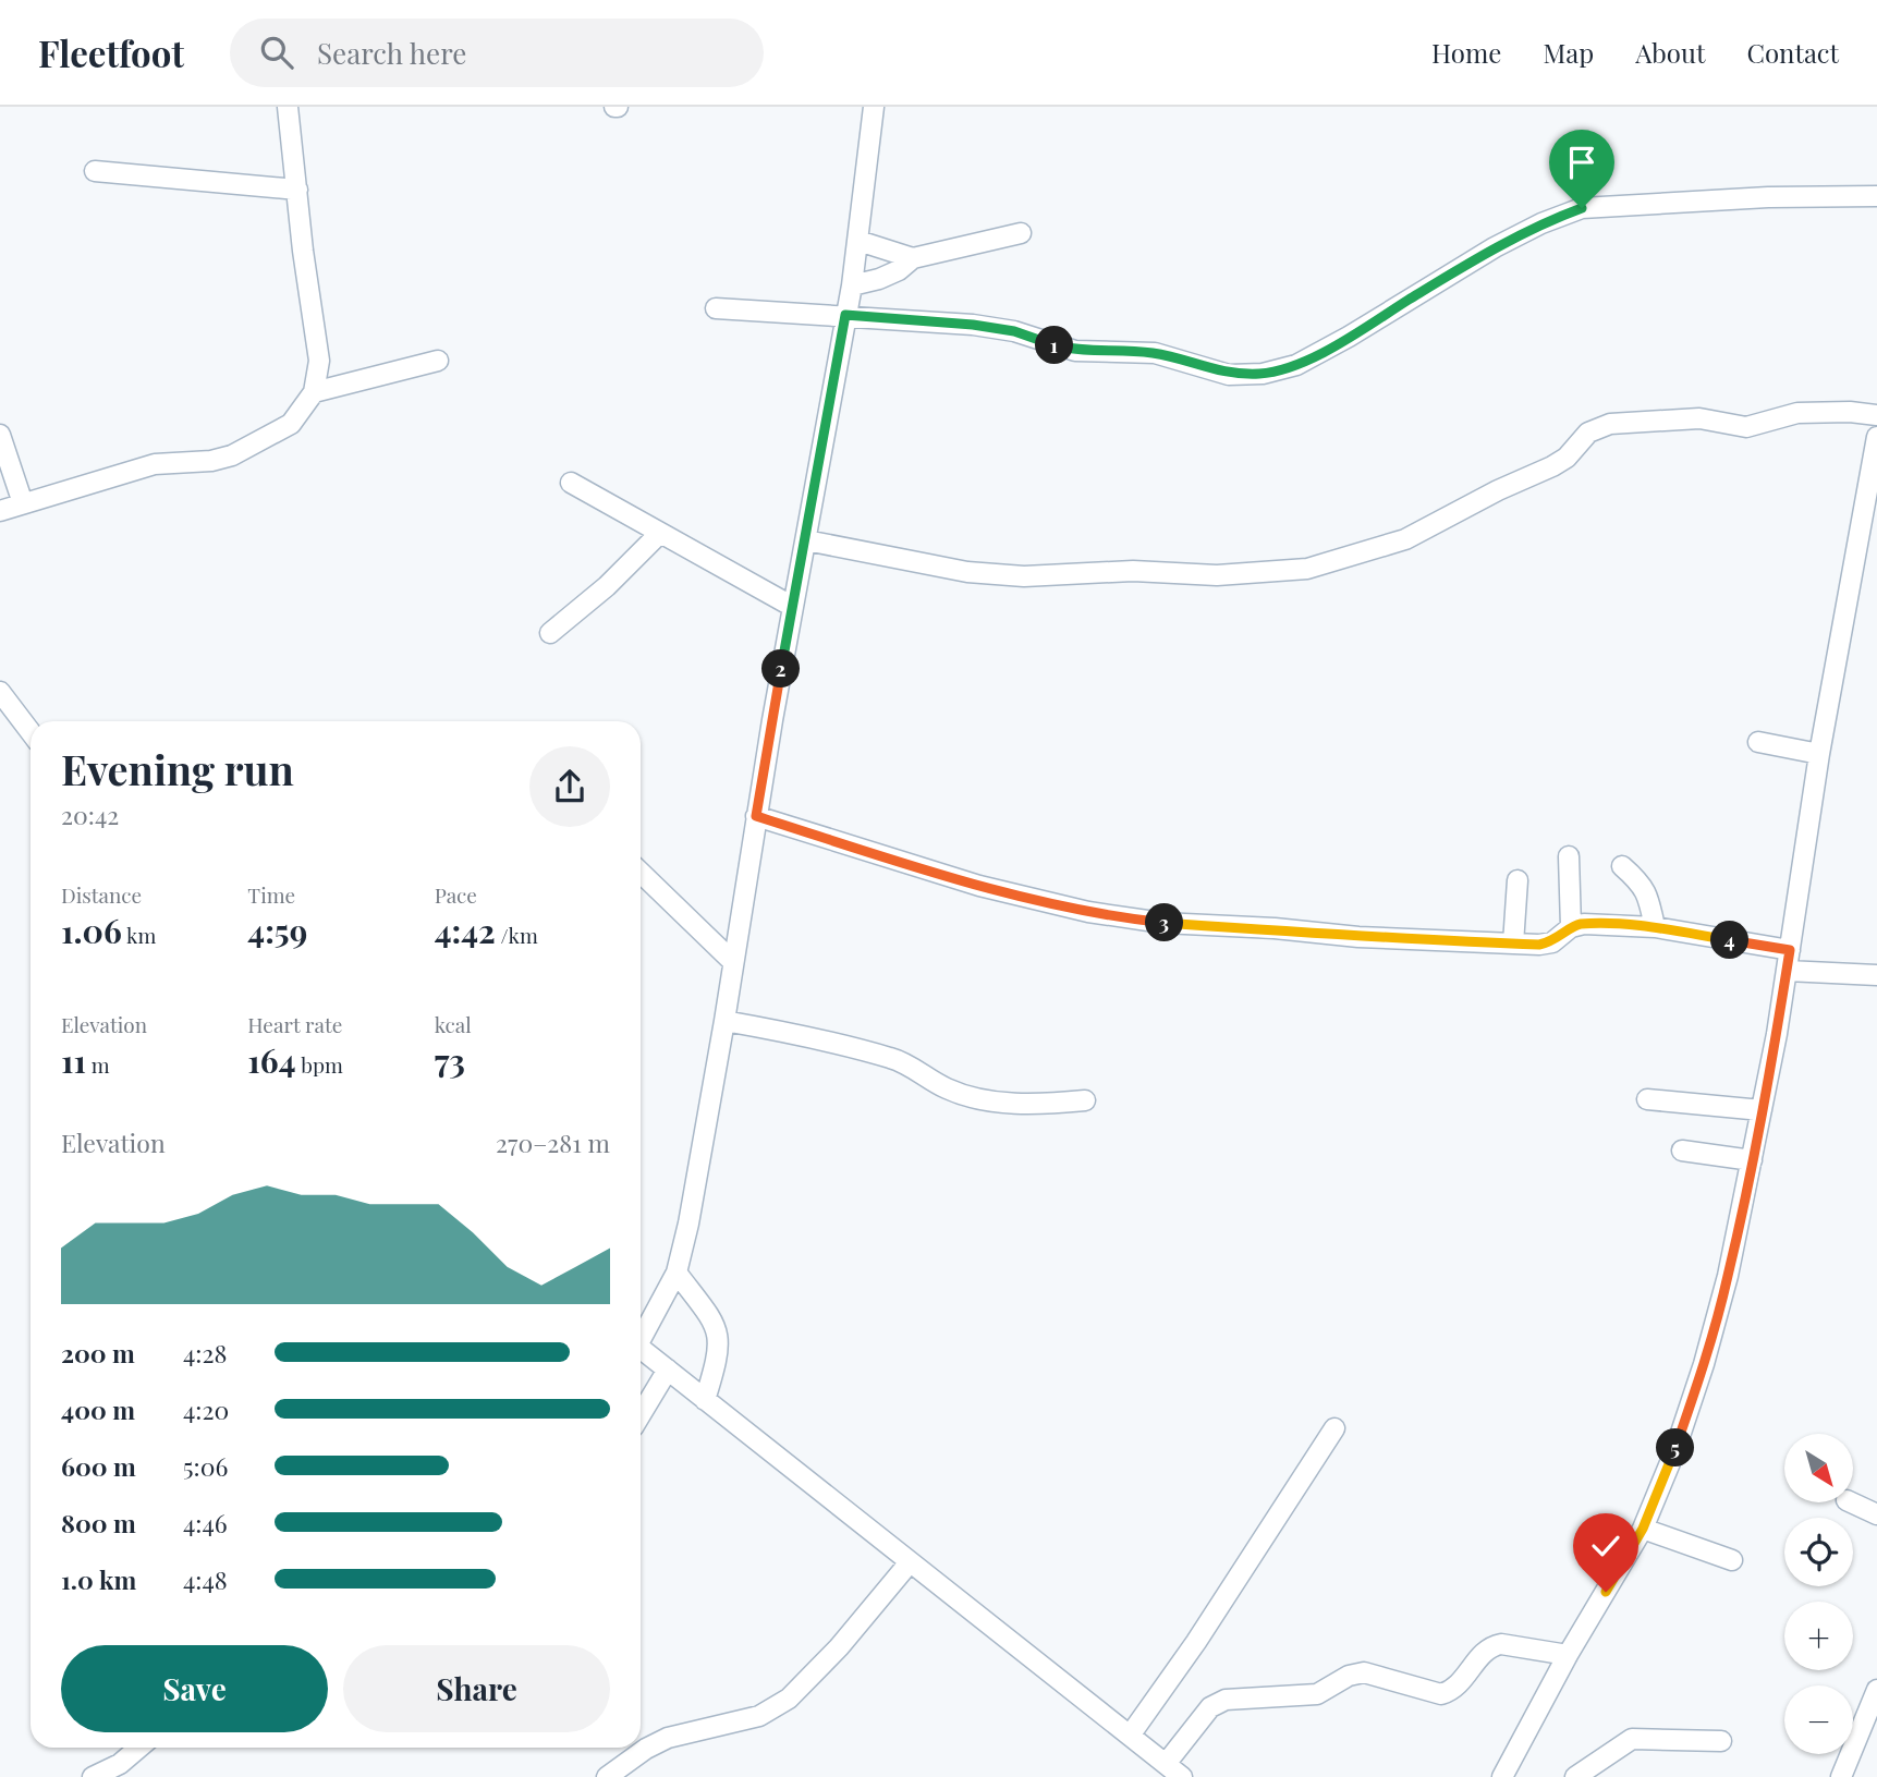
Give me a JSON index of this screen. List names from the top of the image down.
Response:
{
  "north": "bottom right",
  "page": {
    "header": "Fleetfoot",
    "search": "Search here",
    "nav": [
      "Home",
      "Map",
      "About",
      "Contact"
    ],
    "pins": [
      "1",
      "2",
      "3",
      "4",
      "5"
    ],
    "heading": ["Evening run", "20:42"],
    "stats": [
      ["Distance", "1.06 km"],
      ["Time", "4:59"],
      ["Pace", "4:42 /km"],
      ["Elevation", "11 m"],
      ["Heart rate", "164 bpm"],
      ["kcal", "73"]
    ],
    "chart": ["Elevation", "270–281 m"],
    "list": [
      {
        "name": "200 m",
        "note": "4:28"
      },
      {
        "name": "400 m",
        "note": "4:20"
      },
      {
        "name": "600 m",
        "note": "5:06"
      },
      {
        "name": "800 m",
        "note": "4:46"
      },
      {
        "name": "1.0 km",
        "note": "4:48"
      }
    ],
    "map_buttons": ["+", "−"],
    "buttons": ["Save", "Share"]
  }
}
